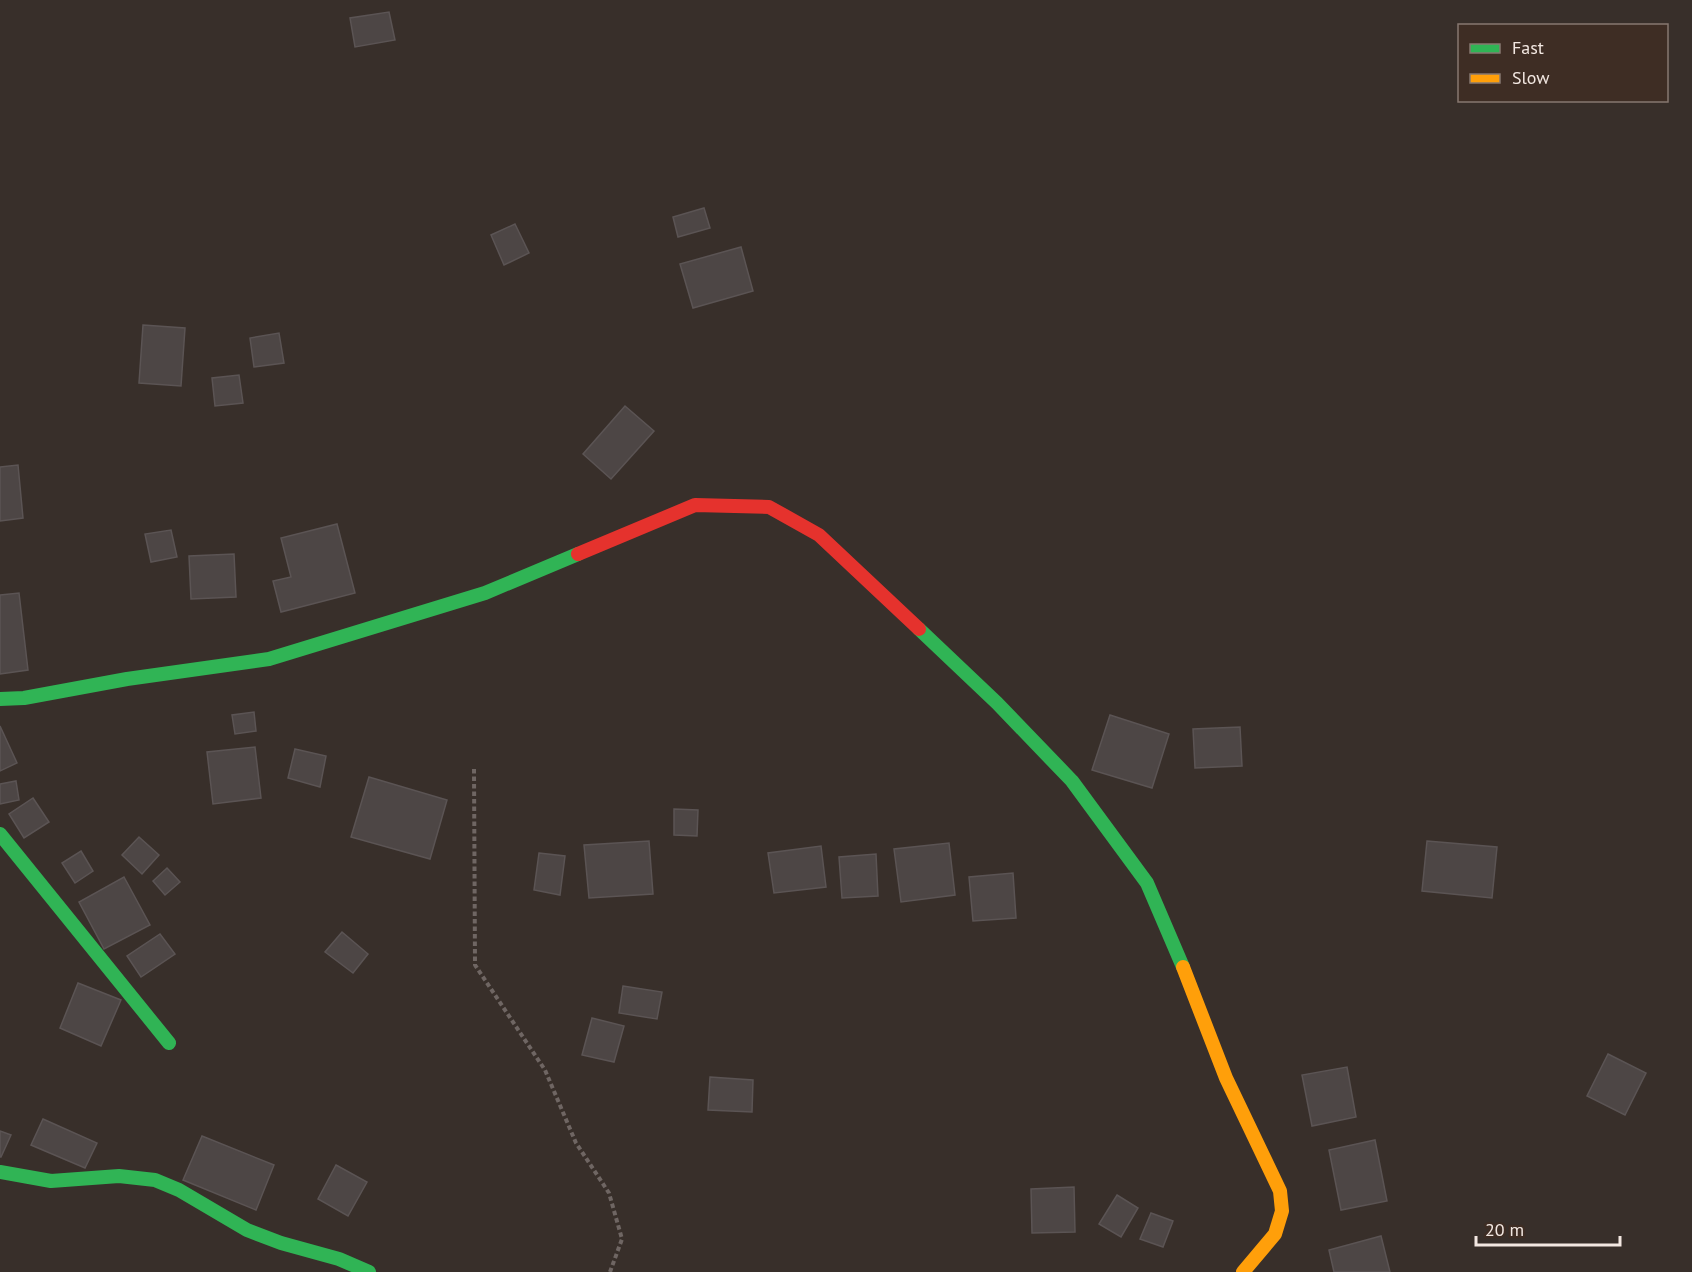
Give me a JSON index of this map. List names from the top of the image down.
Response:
{
  "legend": ["Fast", "Slow"],
  "scale_bar": "20 m"
}
